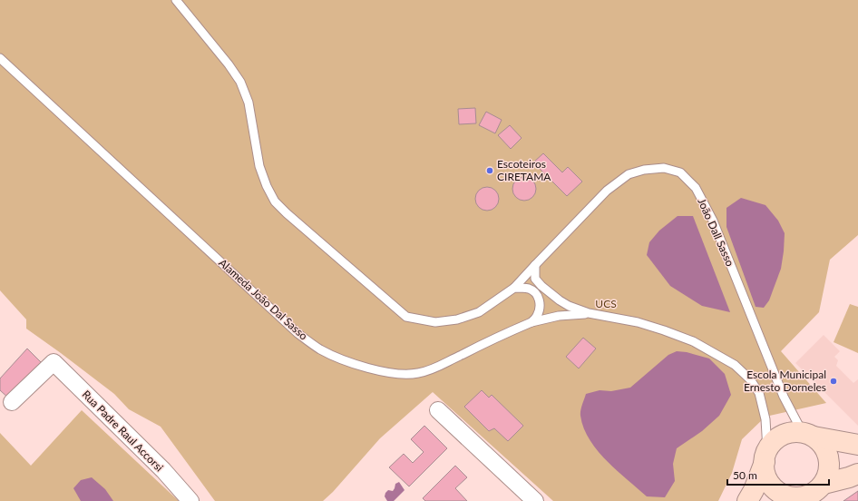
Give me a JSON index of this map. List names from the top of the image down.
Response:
{
  "streets": {
    "street": ["Rua Padre Raul Accorsi"],
    "lane": ["João Dall Sasso", "Alameda João Dal Sasso"]
  },
  "parks": ["UCS"],
  "places": ["Escoteiros CIRETAMA", "Escola Municipal Ernesto Dorneles"],
  "scale_bar": "50 m"
}
